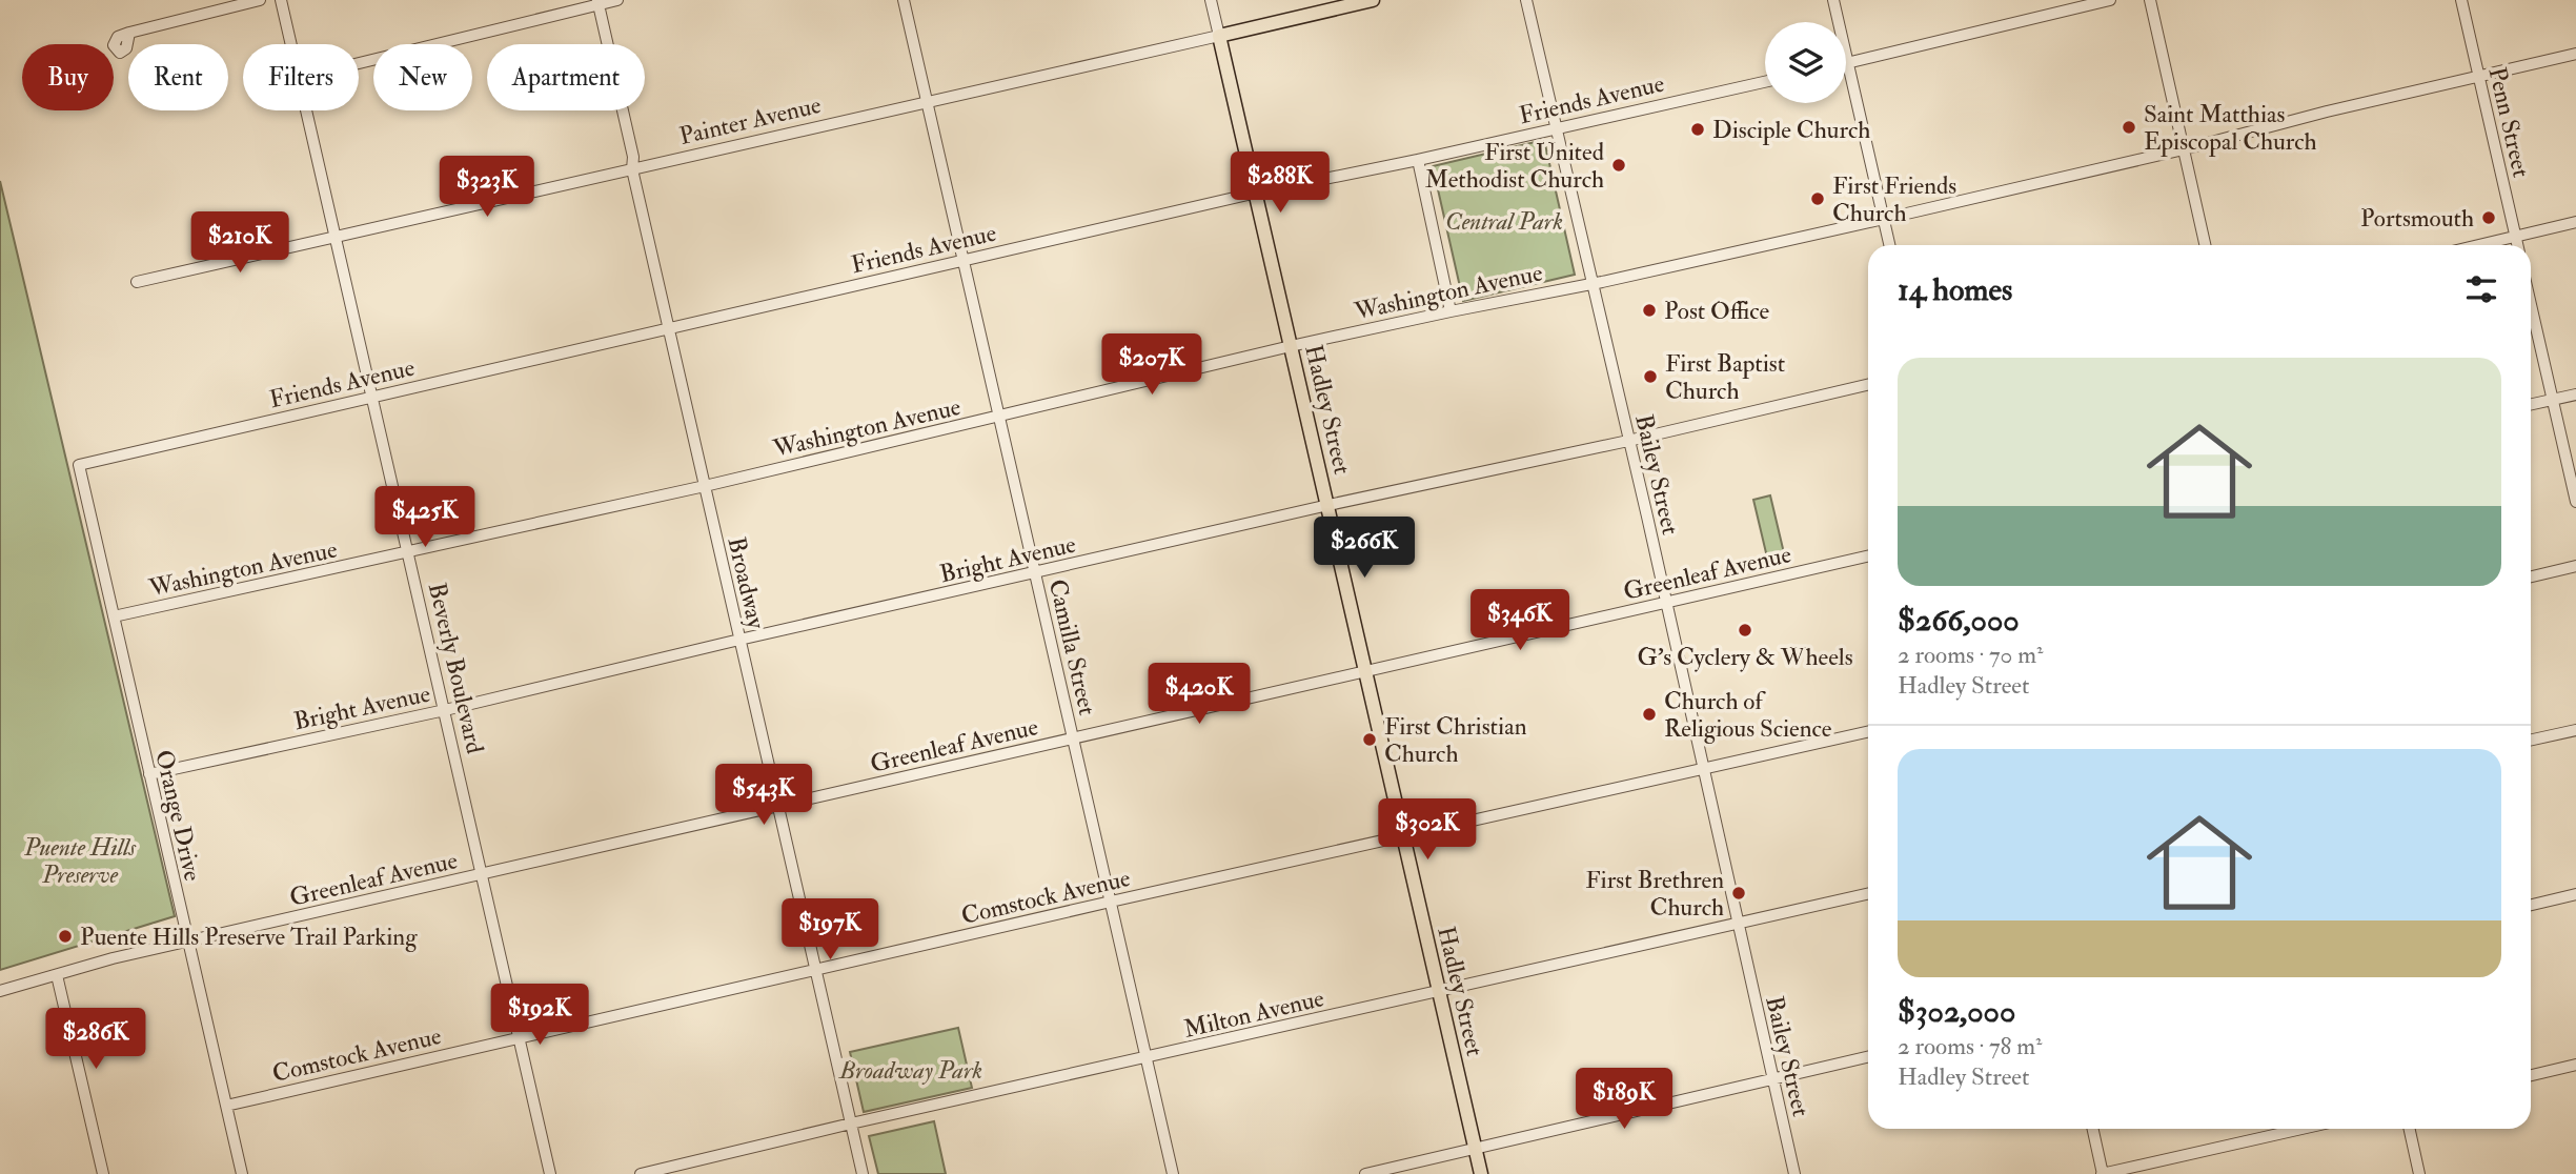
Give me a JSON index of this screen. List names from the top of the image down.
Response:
{
  "streets": {
    "main road": ["Painter Avenue", "Hadley Street"],
    "street": [
      "Friends Avenue",
      "Penn Street",
      "Washington Avenue",
      "Bailey Street",
      "Bright Avenue",
      "Greenleaf Avenue",
      "Broadway",
      "Camilla Street",
      "Beverly Boulevard",
      "Orange Drive",
      "Comstock Avenue",
      "Milton Avenue"
    ]
  },
  "crossings": [
    ["Friends Avenue", "Hadley Street"],
    ["Friends Avenue", "Bailey Street"],
    ["Friends Avenue", "Broadway"],
    ["Friends Avenue", "Camilla Street"],
    ["Friends Avenue", "Beverly Boulevard"],
    ["Friends Avenue", "Orange Drive"],
    ["Painter Avenue", "Hadley Street"],
    ["Painter Avenue", "Broadway"],
    ["Painter Avenue", "Camilla Street"],
    ["Painter Avenue", "Beverly Boulevard"],
    ["Penn Street", "Washington Avenue"],
    ["Washington Avenue", "Hadley Street"],
    ["Washington Avenue", "Bailey Street"],
    ["Washington Avenue", "Broadway"],
    ["Washington Avenue", "Camilla Street"],
    ["Washington Avenue", "Beverly Boulevard"],
    ["Washington Avenue", "Orange Drive"],
    ["Hadley Street", "Bright Avenue"],
    ["Hadley Street", "Greenleaf Avenue"],
    ["Hadley Street", "Comstock Avenue"],
    ["Hadley Street", "Milton Avenue"],
    ["Bailey Street", "Bright Avenue"],
    ["Bailey Street", "Greenleaf Avenue"],
    ["Bailey Street", "Comstock Avenue"],
    ["Bailey Street", "Milton Avenue"],
    ["Bright Avenue", "Broadway"],
    ["Bright Avenue", "Camilla Street"],
    ["Bright Avenue", "Beverly Boulevard"],
    ["Bright Avenue", "Orange Drive"],
    ["Greenleaf Avenue", "Broadway"],
    ["Greenleaf Avenue", "Camilla Street"],
    ["Greenleaf Avenue", "Beverly Boulevard"],
    ["Greenleaf Avenue", "Orange Drive"],
    ["Broadway", "Comstock Avenue"],
    ["Broadway", "Milton Avenue"],
    ["Camilla Street", "Comstock Avenue"],
    ["Camilla Street", "Milton Avenue"],
    ["Beverly Boulevard", "Comstock Avenue"],
    ["Orange Drive", "Comstock Avenue"]
  ],
  "parks": ["Central Park", "Puente Hills Preserve", "Broadway Park"],
  "places": [
    "Saint Matthias Episcopal Church",
    "Disciple Church",
    "First United Methodist Church",
    "First Friends Church",
    "Portsmouth",
    "Post Office",
    "First Baptist Church",
    "G's Cyclery & Wheels",
    "Church of Religious Science",
    "First Christian Church",
    "First Brethren Church",
    "Puente Hills Preserve Trail Parking"
  ],
  "page": {
    "chip": [
      "Buy",
      "Rent",
      "Filters",
      "New",
      "Apartment"
    ],
    "price": [
      "$288K",
      "$323K",
      "$210K",
      "$207K",
      "$425K",
      "$266K",
      "$346K",
      "$420K",
      "$543K",
      "$302K",
      "$197K",
      "$192K",
      "$286K",
      "$189K"
    ],
    "heading": "14 homes",
    "list": [
      {
        "name": "$266,000",
        "note": "2 rooms · 70 m² · Hadley Street"
      },
      {
        "name": "$302,000",
        "note": "2 rooms · 78 m² · Hadley Street"
      }
    ]
  }
}
